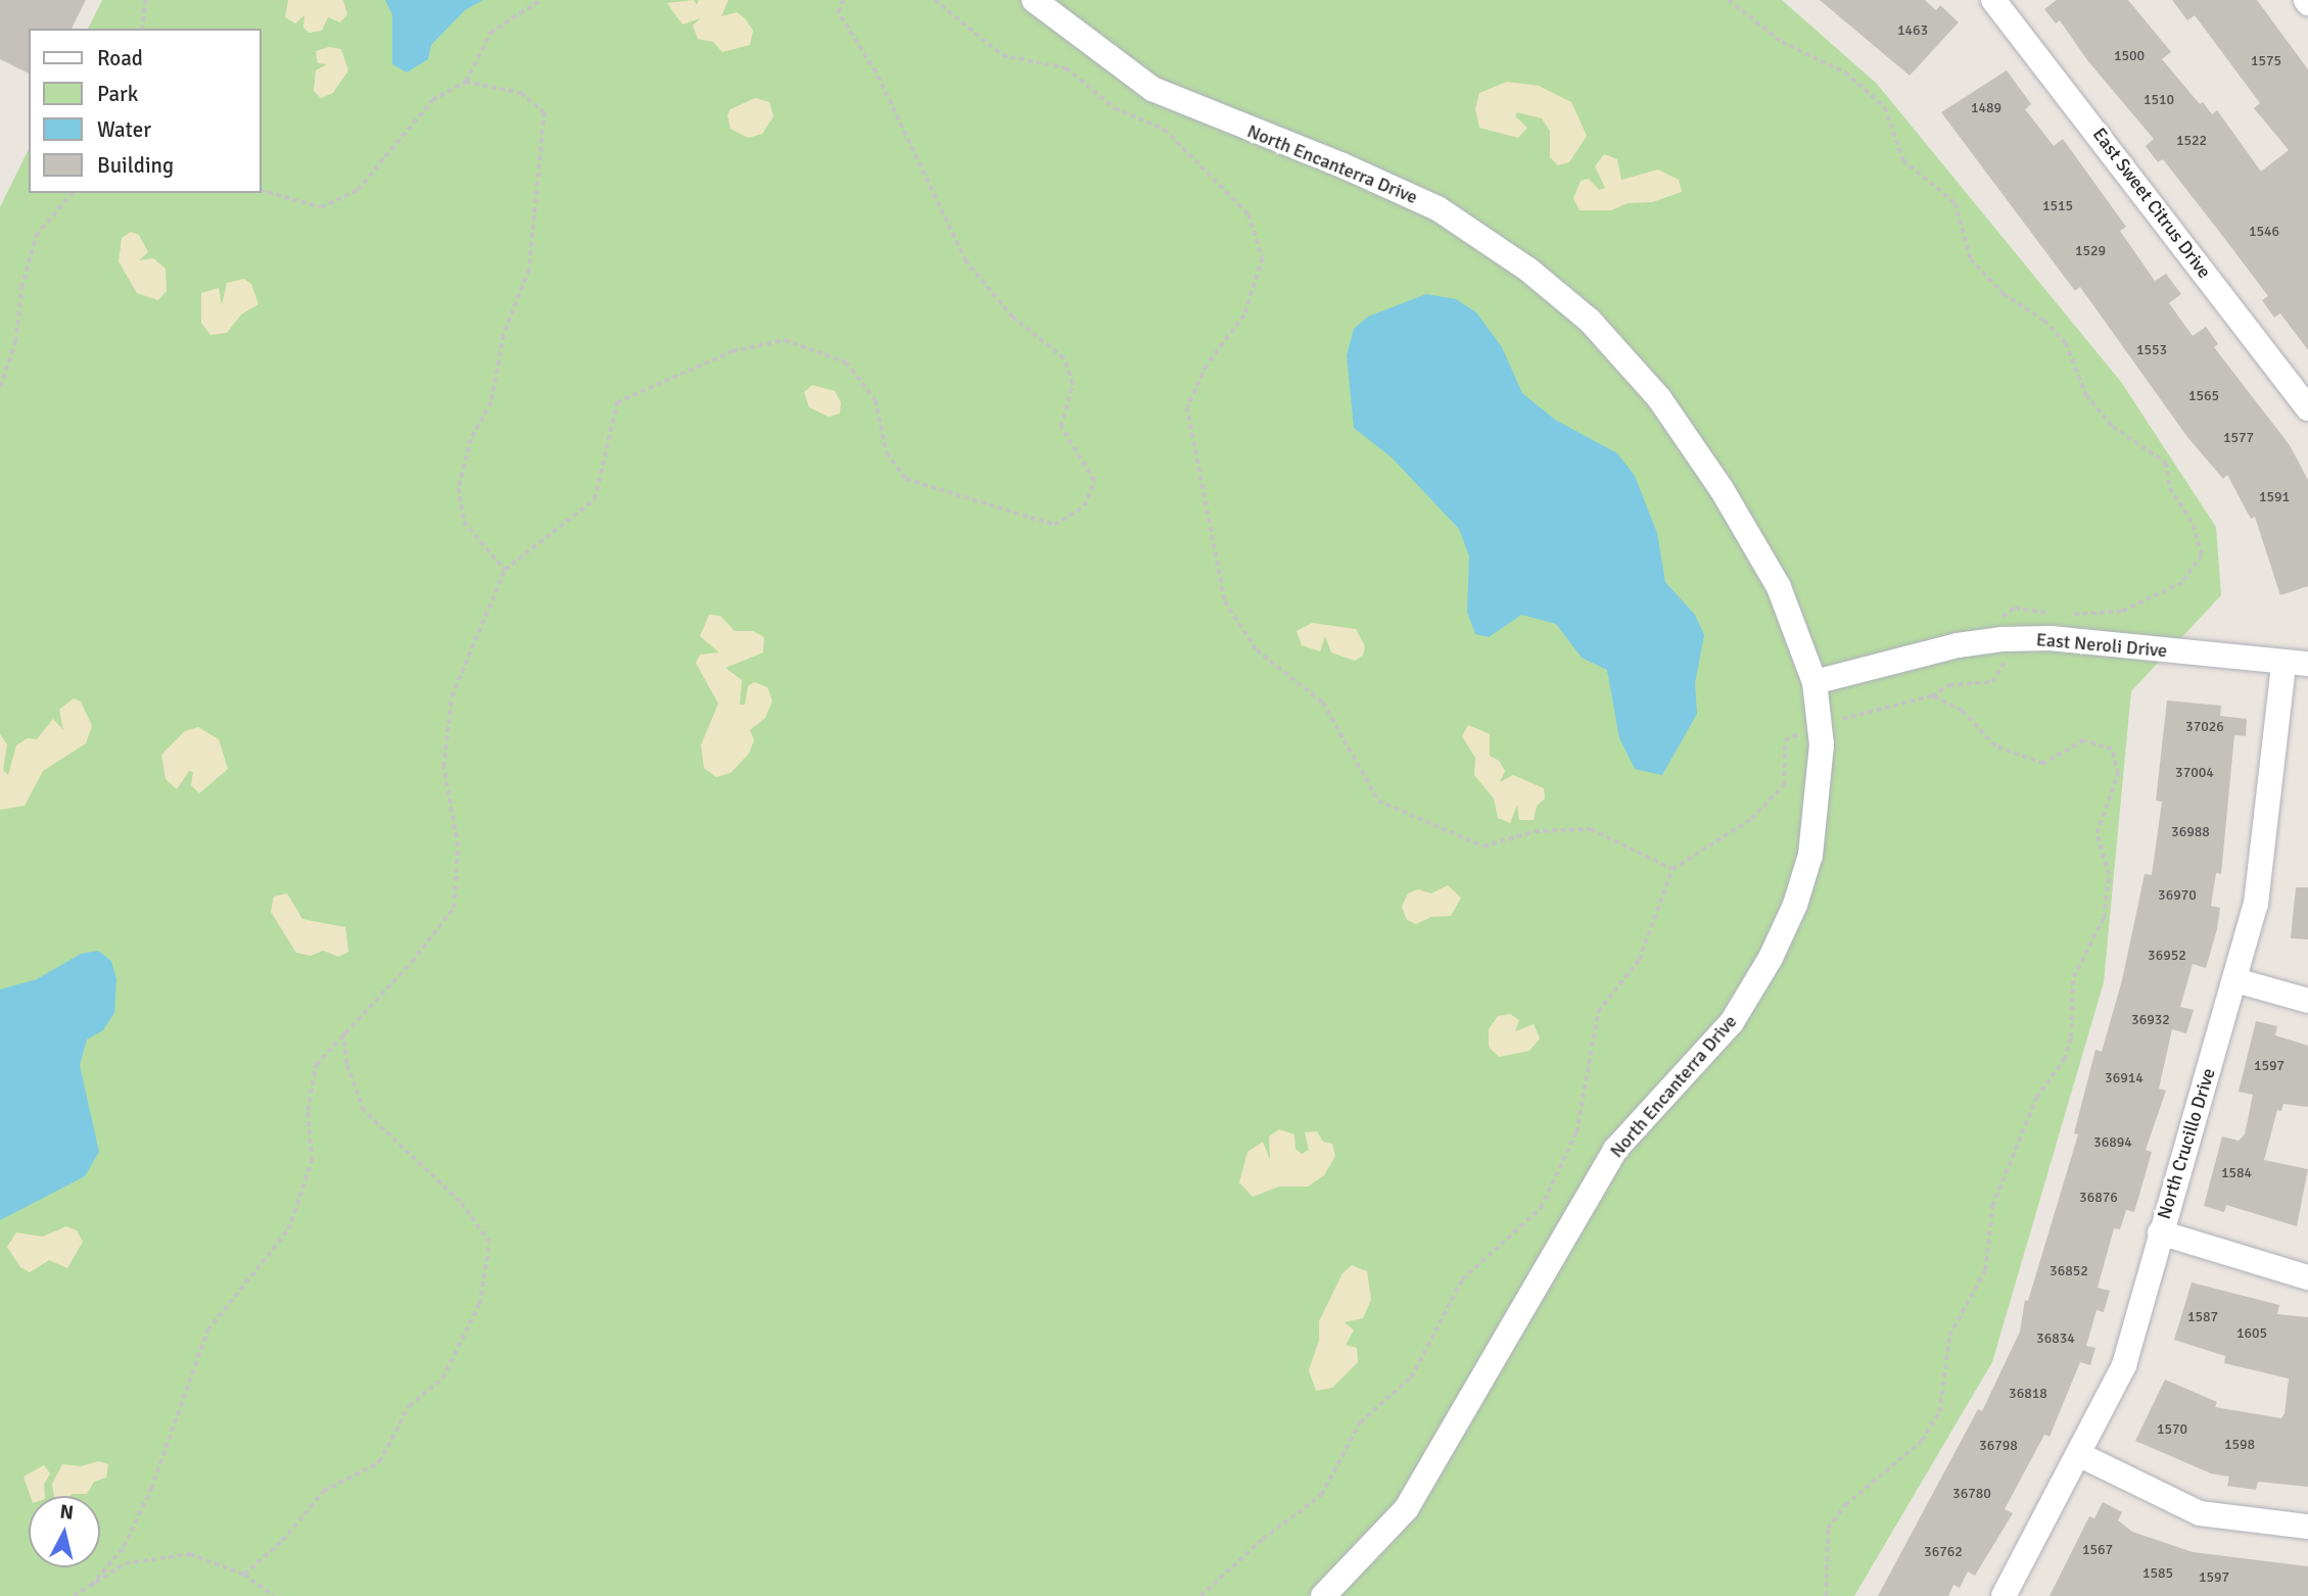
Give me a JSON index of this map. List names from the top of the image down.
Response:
{
  "streets": {
    "street": [
      "North Encanterra Drive",
      "East Sweet Citrus Drive",
      "East Neroli Drive",
      "North Crucillo Drive"
    ]
  },
  "crossings": [
    ["North Encanterra Drive", "East Neroli Drive"],
    ["East Neroli Drive", "North Crucillo Drive"]
  ],
  "house_numbers": [
    "1463",
    "1500",
    "1575",
    "1510",
    "1489",
    "1522",
    "1515",
    "1546",
    "1529",
    "1553",
    "1565",
    "1577",
    "1591",
    "37026",
    "37004",
    "36988",
    "36970",
    "36952",
    "36932",
    "1597",
    "36914",
    "36894",
    "1584",
    "36876",
    "36852",
    "1587",
    "1605",
    "36834",
    "36818",
    "1570",
    "1598",
    "36798",
    "36780",
    "1567",
    "36762",
    "1585",
    "1597"
  ],
  "legend": [
    "Road",
    "Park",
    "Water",
    "Building"
  ],
  "north": "top"
}
